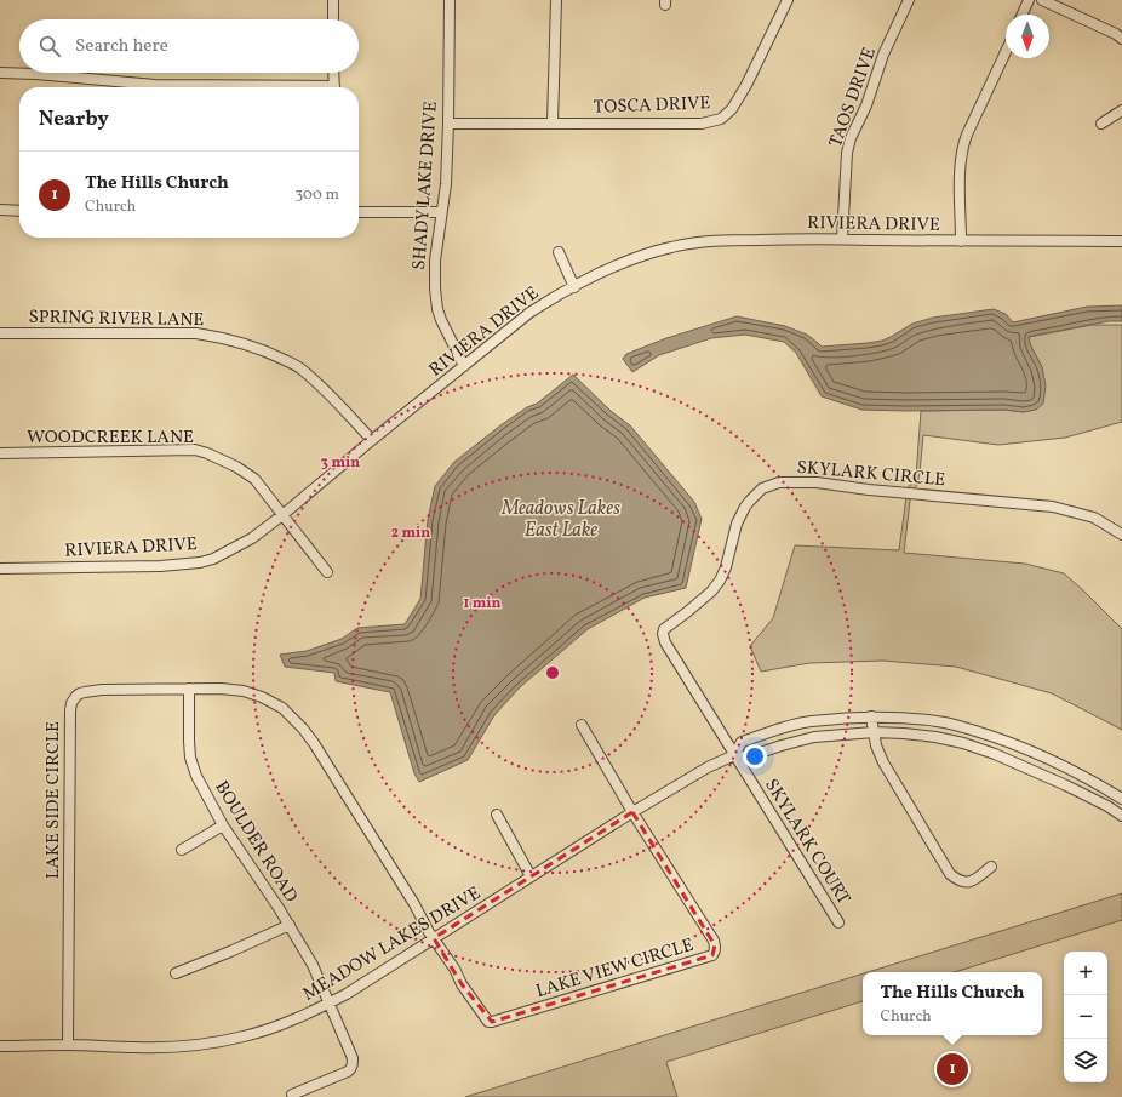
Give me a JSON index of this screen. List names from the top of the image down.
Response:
{
  "streets": {
    "street": [
      "TAOS DRIVE",
      "TOSCA DRIVE",
      "SHADY LAKE DRIVE",
      "RIVIERA DRIVE",
      "SPRING RIVER LANE",
      "WOODCREEK LANE",
      "SKYLARK CIRCLE",
      "LAKE SIDE CIRCLE",
      "BOULDER ROAD",
      "SKYLARK COURT",
      "MEADOW LAKES DRIVE",
      "LAKE VIEW CIRCLE"
    ]
  },
  "crossings": [
    ["TAOS DRIVE", "RIVIERA DRIVE"],
    ["TOSCA DRIVE", "SHADY LAKE DRIVE"],
    ["SHADY LAKE DRIVE", "RIVIERA DRIVE"],
    ["RIVIERA DRIVE", "SPRING RIVER LANE"],
    ["RIVIERA DRIVE", "WOODCREEK LANE"],
    ["SKYLARK CIRCLE", "SKYLARK COURT"],
    ["SKYLARK CIRCLE", "MEADOW LAKES DRIVE"],
    ["LAKE SIDE CIRCLE", "BOULDER ROAD"],
    ["LAKE SIDE CIRCLE", "MEADOW LAKES DRIVE"],
    ["LAKE SIDE CIRCLE", "LAKE VIEW CIRCLE"],
    ["BOULDER ROAD", "MEADOW LAKES DRIVE"],
    ["SKYLARK COURT", "MEADOW LAKES DRIVE"],
    ["MEADOW LAKES DRIVE", "LAKE VIEW CIRCLE"]
  ],
  "water": ["Meadows Lakes East Lake"],
  "north": "bottom",
  "page": {
    "search": "Search here",
    "heading": "Nearby",
    "list": [
      {
        "mark": "1",
        "name": "The Hills Church",
        "note": "Church",
        "value": "300 m"
      }
    ],
    "map_buttons": ["+", "−"],
    "popup": ["The Hills Church", "Church"],
    "pins": "1"
  },
  "rings": ["3 min", "2 min", "1 min"]
}
